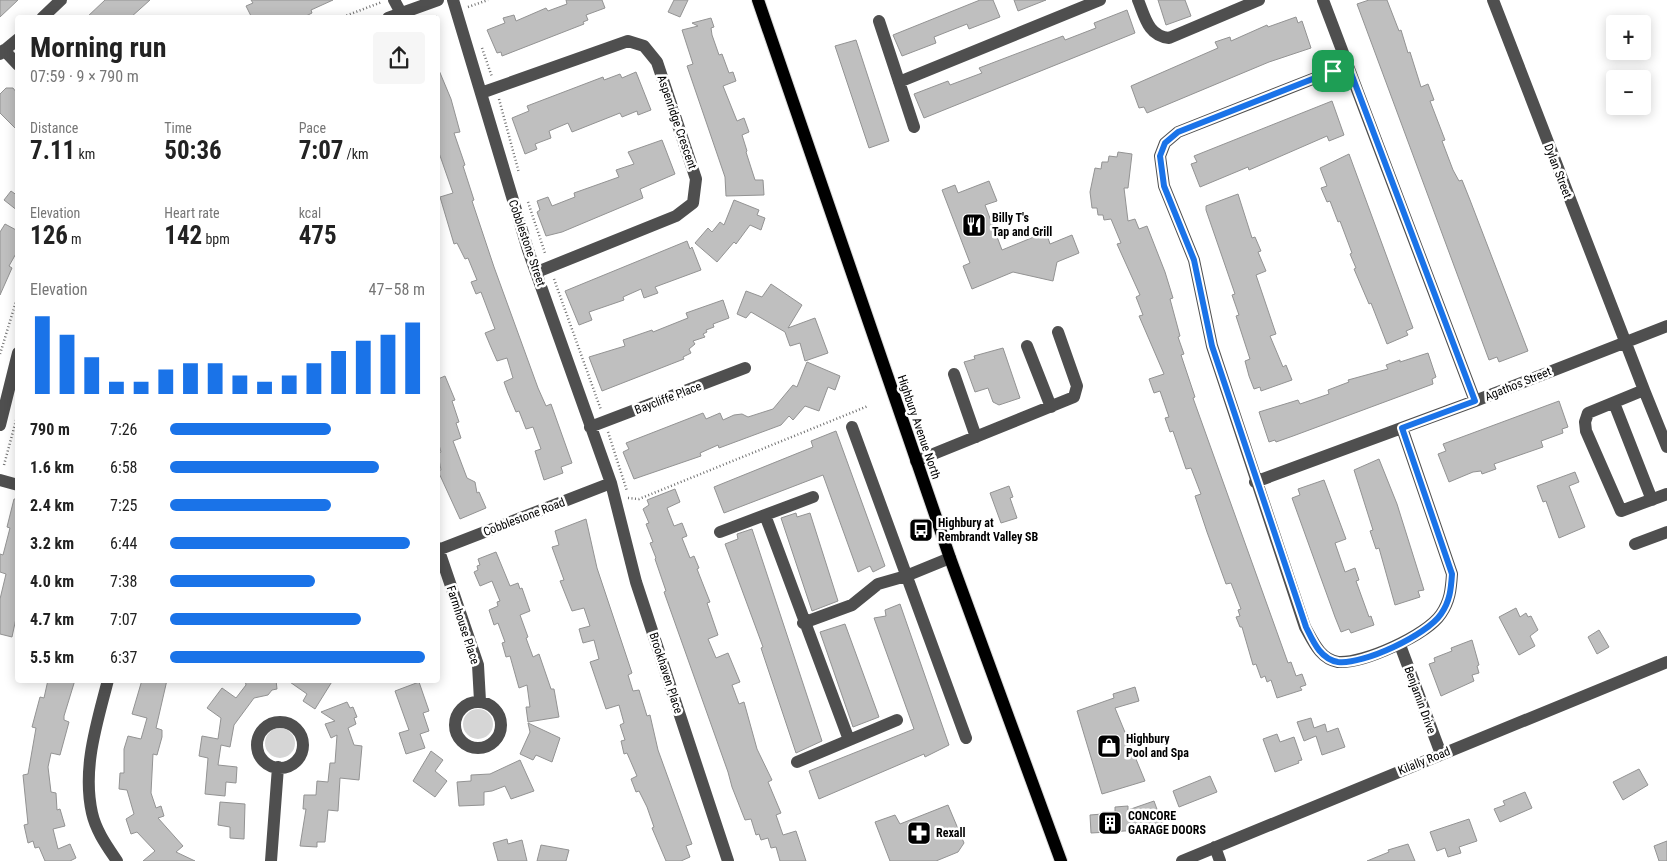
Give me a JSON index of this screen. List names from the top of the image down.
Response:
{
  "streets": {
    "main road": ["Highbury Avenue North"],
    "street": [
      "Aspenridge Crescent",
      "Dylan Street",
      "Cobblestone Street",
      "Agathos Street",
      "Baycliffe Place",
      "Cobblestone Road",
      "Farmhouse Place",
      "Brookhaven Place",
      "Benjamin Drive",
      "Kilally Road"
    ]
  },
  "crossings": [
    ["Aspenridge Crescent", "Cobblestone Street"],
    ["Dylan Street", "Agathos Street"],
    ["Cobblestone Street", "Baycliffe Place"],
    ["Cobblestone Street", "Cobblestone Road"],
    ["Cobblestone Street", "Brookhaven Place"],
    ["Cobblestone Road", "Brookhaven Place"],
    ["Benjamin Drive", "Kilally Road"]
  ],
  "places": {
    "restaurant": ["Billy T's Tap and Grill"],
    "bus stop": ["Highbury at Rembrandt Valley SB"],
    "shop": ["Highbury Pool and Spa"],
    "building": ["CONCORE GARAGE DOORS"],
    "pharmacy": ["Rexall"]
  },
  "page": {
    "map_buttons": ["+", "−"],
    "heading": ["Morning run", "07:59 · 9 × 790 m"],
    "stats": [
      ["Distance", "7.11 km"],
      ["Time", "50:36"],
      ["Pace", "7:07 /km"],
      ["Elevation", "126 m"],
      ["Heart rate", "142 bpm"],
      ["kcal", "475"]
    ],
    "chart": ["Elevation", "47–58 m"],
    "list": [
      {
        "name": "790 m",
        "note": "7:26"
      },
      {
        "name": "1.6 km",
        "note": "6:58"
      },
      {
        "name": "2.4 km",
        "note": "7:25"
      },
      {
        "name": "3.2 km",
        "note": "6:44"
      },
      {
        "name": "4.0 km",
        "note": "7:38"
      },
      {
        "name": "4.7 km",
        "note": "7:07"
      },
      {
        "name": "5.5 km",
        "note": "6:37"
      }
    ]
  }
}
